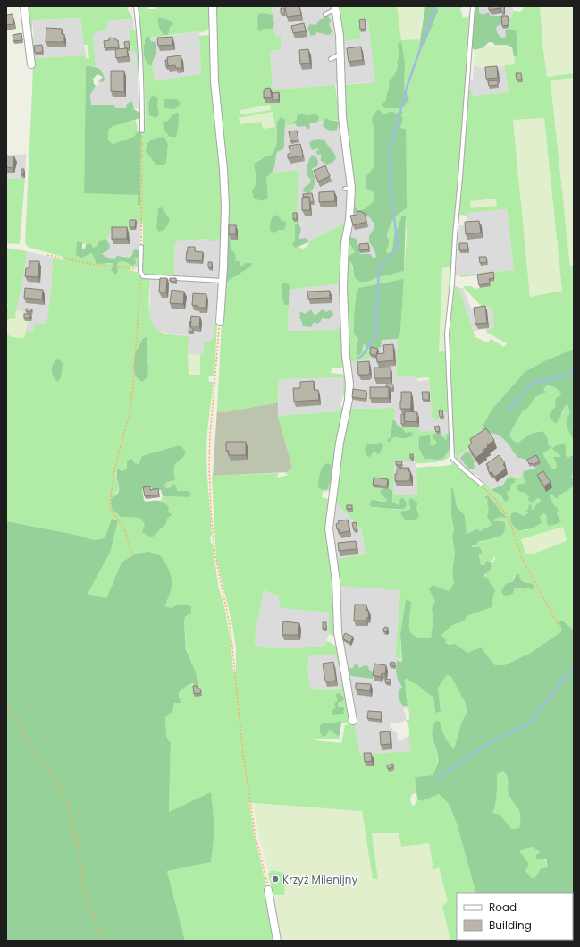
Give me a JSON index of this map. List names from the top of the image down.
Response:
{
  "places": ["Krzyż Milenijny"],
  "legend": ["Road", "Building"]
}
